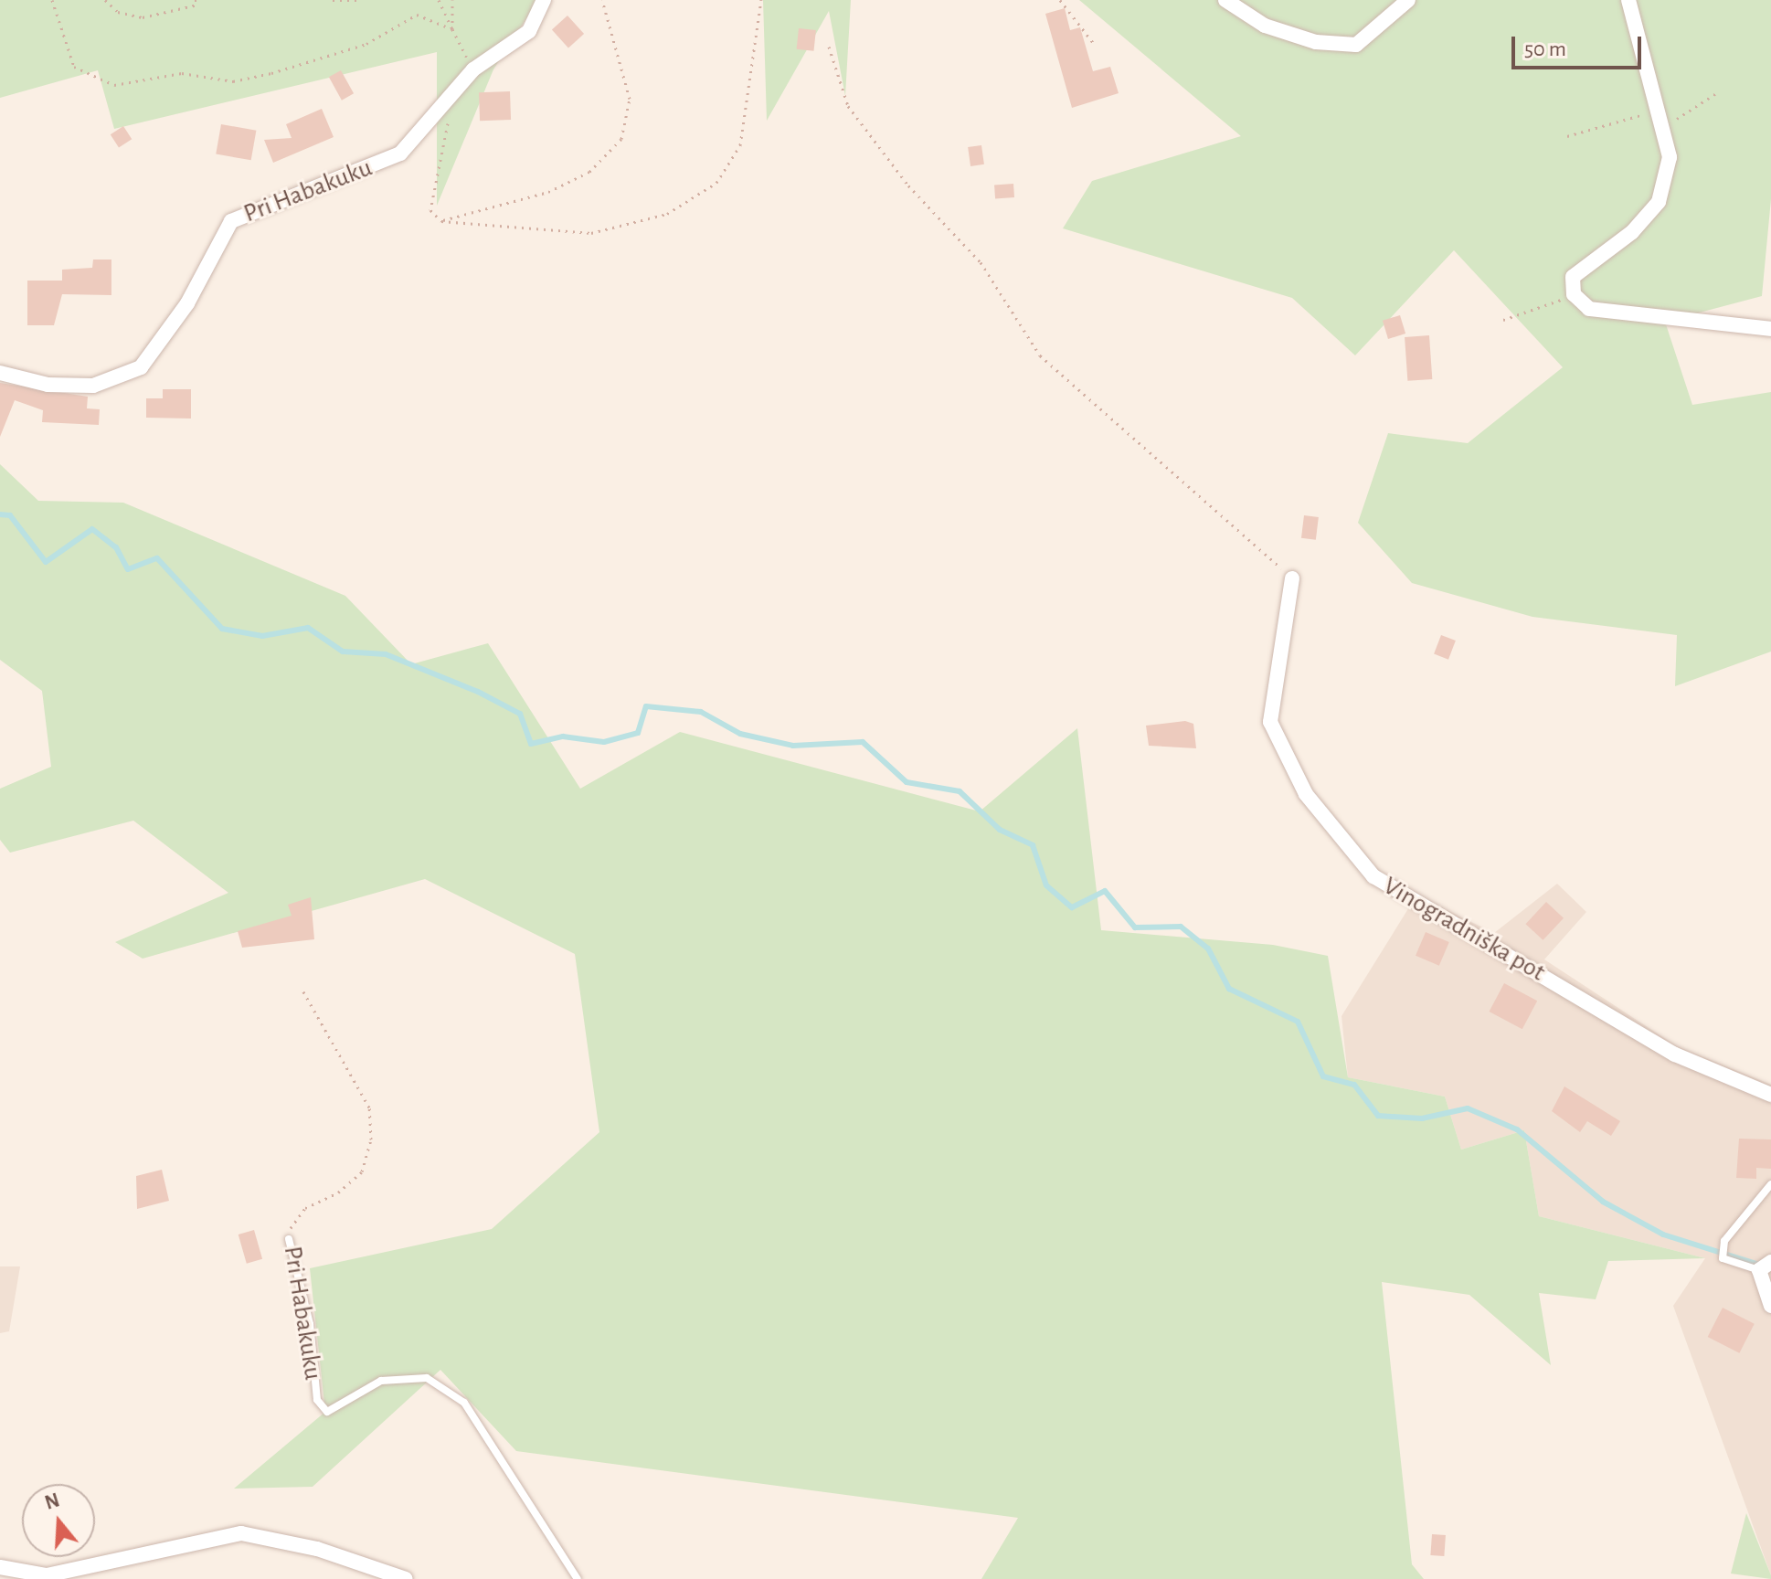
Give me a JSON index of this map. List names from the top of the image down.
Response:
{
  "streets": {
    "street": ["Pri Habakuku", "Vinogradniška pot"]
  },
  "scale_bar": "50 m",
  "north": "top"
}
